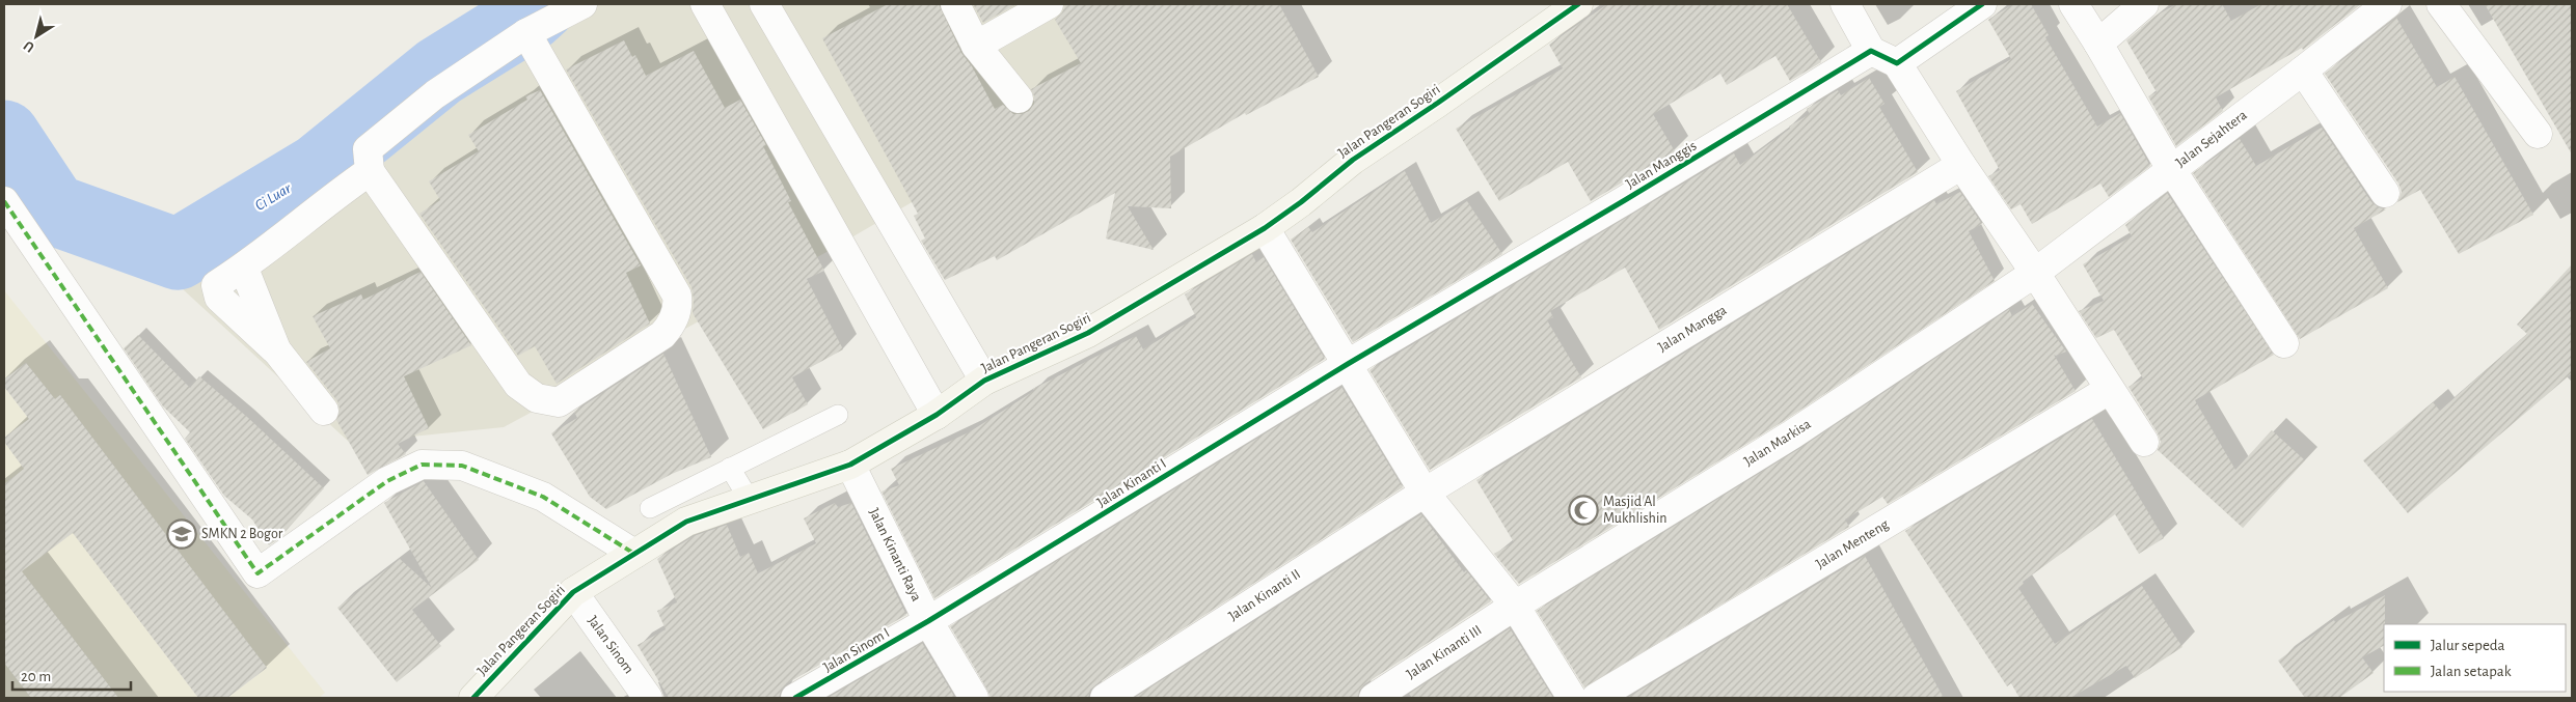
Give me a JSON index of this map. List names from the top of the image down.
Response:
{
  "streets": {
    "street": [
      "Jalan Pangeran Sogiri",
      "Jalan Sejahtera",
      "Jalan Manggis",
      "Jalan Mangga",
      "Jalan Markisa",
      "Jalan Kinanti I",
      "Jalan Menteng",
      "Jalan Kinanti Raya",
      "Jalan Kinanti II",
      "Jalan Sinom",
      "Jalan Sinom I",
      "Jalan Kinanti III"
    ]
  },
  "crossings": [
    ["Jalan Pangeran Sogiri", "Jalan Kinanti Raya"],
    ["Jalan Pangeran Sogiri", "Jalan Sinom"],
    ["Jalan Sejahtera", "Jalan Markisa"],
    ["Jalan Manggis", "Jalan Kinanti I"],
    ["Jalan Mangga", "Jalan Kinanti II"],
    ["Jalan Markisa", "Jalan Kinanti III"],
    ["Jalan Kinanti I", "Jalan Kinanti Raya"],
    ["Jalan Kinanti I", "Jalan Sinom I"],
    ["Jalan Kinanti Raya", "Jalan Sinom I"]
  ],
  "water": ["Ci Luar"],
  "places": {
    "mosque": ["Masjid Al Mukhlishin"],
    "school or university": ["SMKN 2 Bogor"]
  },
  "legend": ["Jalur sepeda", "Jalan setapak"],
  "scale_bar": "20 m",
  "north": "bottom left"
}
